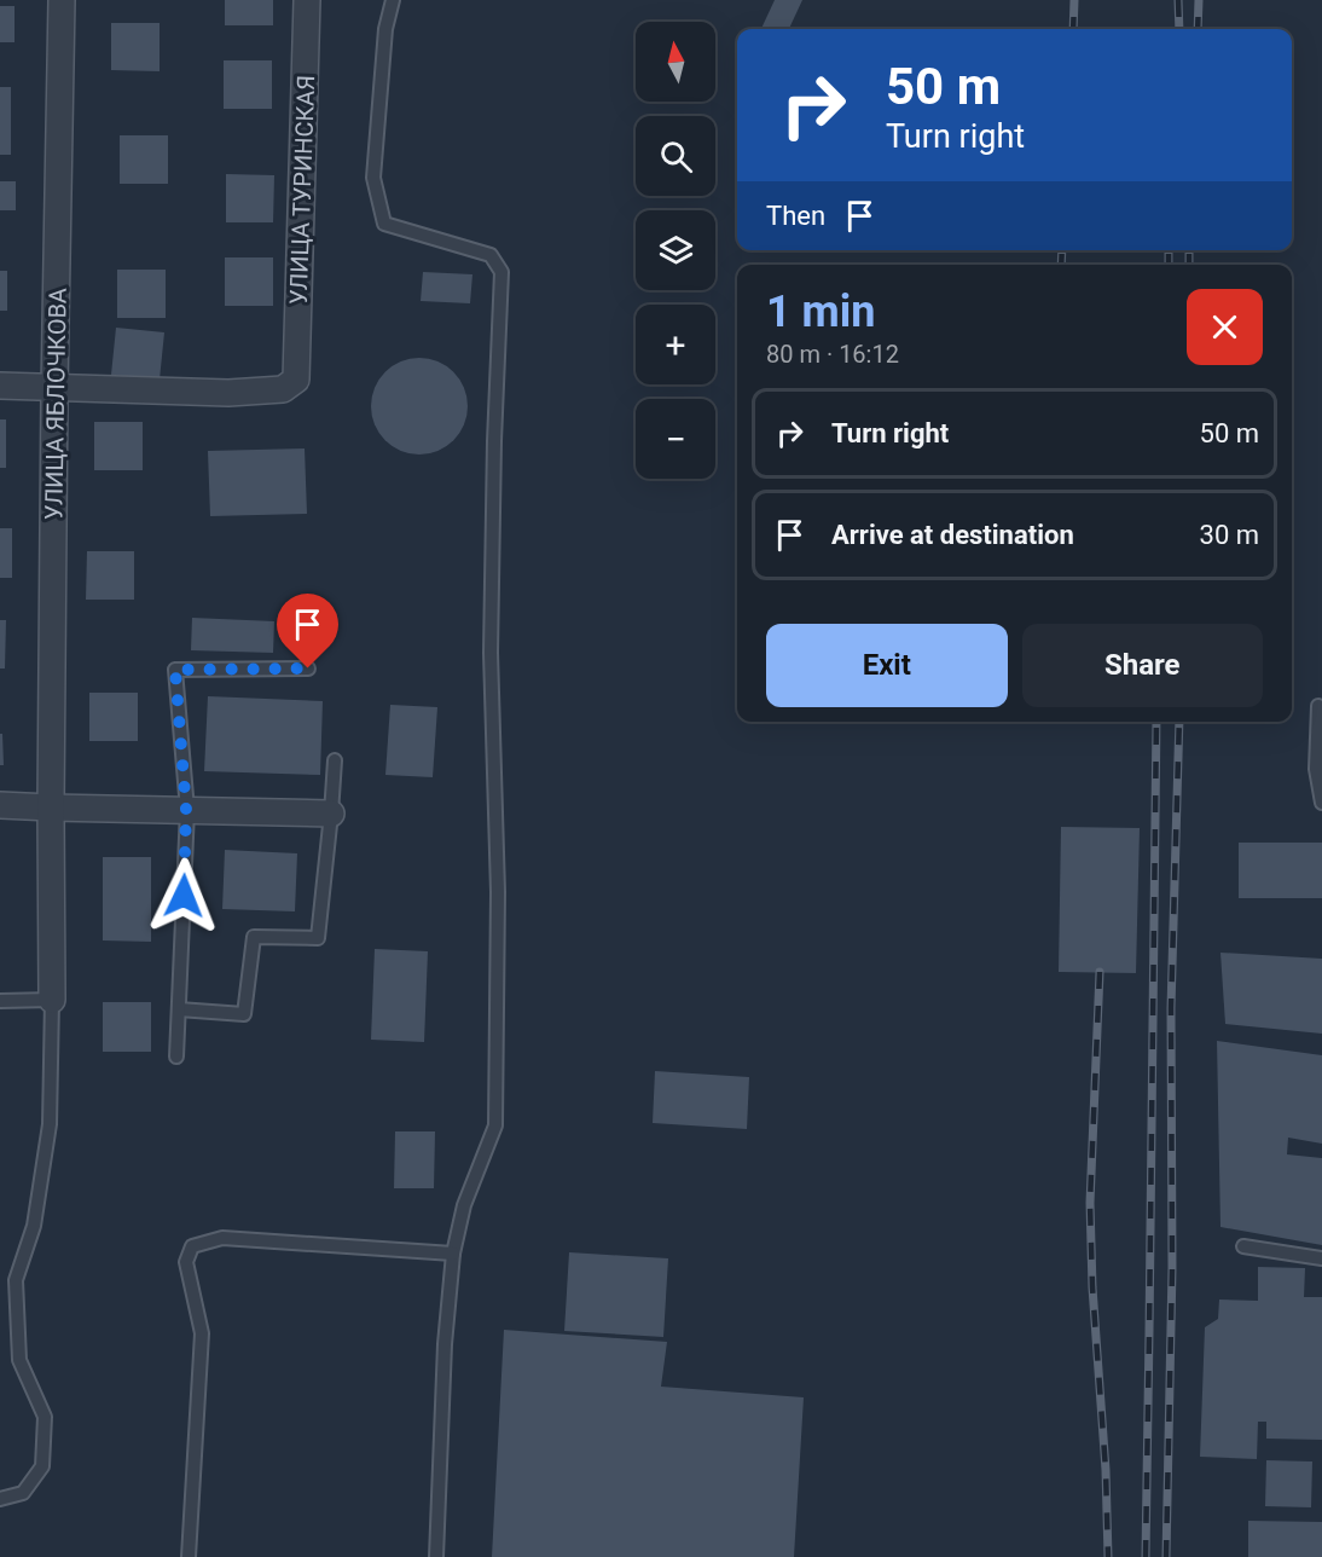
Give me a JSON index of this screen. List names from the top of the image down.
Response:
{
  "streets": {
    "street": ["УЛИЦА ТУРИНСКАЯ", "УЛИЦА ЯБЛОЧКОВА"]
  },
  "crossings": [
    ["УЛИЦА ТУРИНСКАЯ", "УЛИЦА ЯБЛОЧКОВА"]
  ],
  "north": "top",
  "page": {
    "map_buttons": ["+", "−"],
    "turn": ["50 m", "Turn right"],
    "then": "Then",
    "heading": ["1 min", "80 m · 16:12"],
    "list": [
      {
        "name": "Turn right",
        "value": "50 m"
      },
      {
        "name": "Arrive at destination",
        "value": "30 m"
      }
    ],
    "buttons": ["Exit", "Share"]
  }
}
